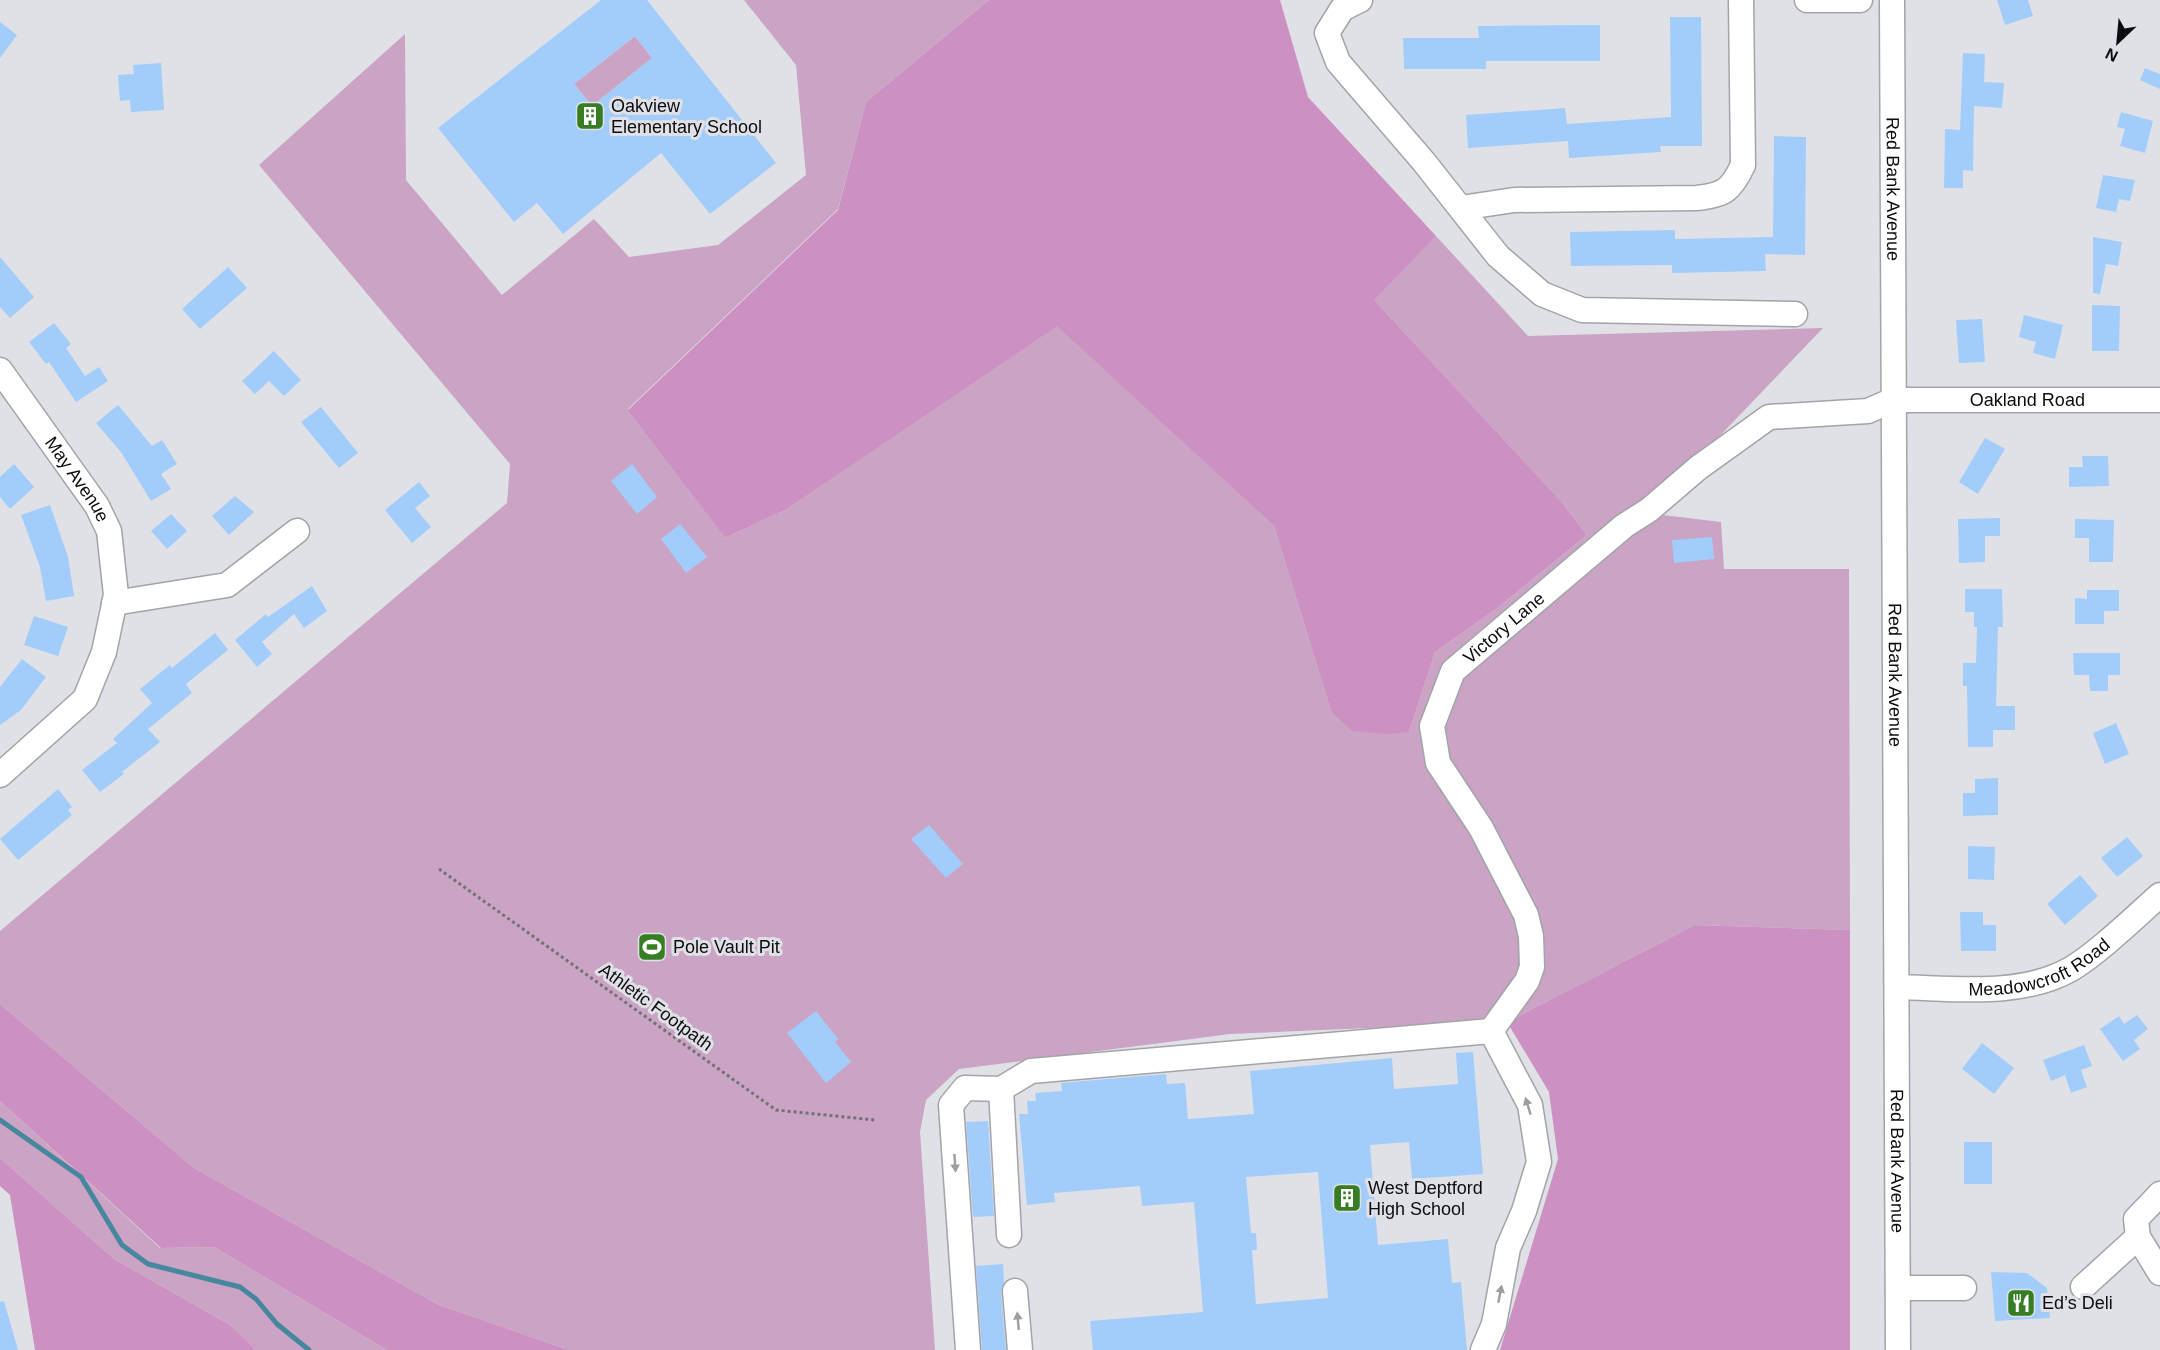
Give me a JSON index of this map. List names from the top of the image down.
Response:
{
  "streets": {
    "street": [
      "Red Bank Avenue",
      "Oakland Road",
      "May Avenue",
      "Victory Lane",
      "Meadowcroft Road"
    ],
    "path": ["Athletic Footpath"]
  },
  "crossings": [
    ["Red Bank Avenue", "Oakland Road"],
    ["Red Bank Avenue", "Victory Lane"],
    ["Red Bank Avenue", "Meadowcroft Road"],
    ["Oakland Road", "Victory Lane"]
  ],
  "places": {
    "building": ["Oakview Elementary School", "West Deptford High School"],
    "sports": ["Pole Vault Pit"],
    "restaurant": ["Ed’s Deli"]
  },
  "north": "bottom left"
}
